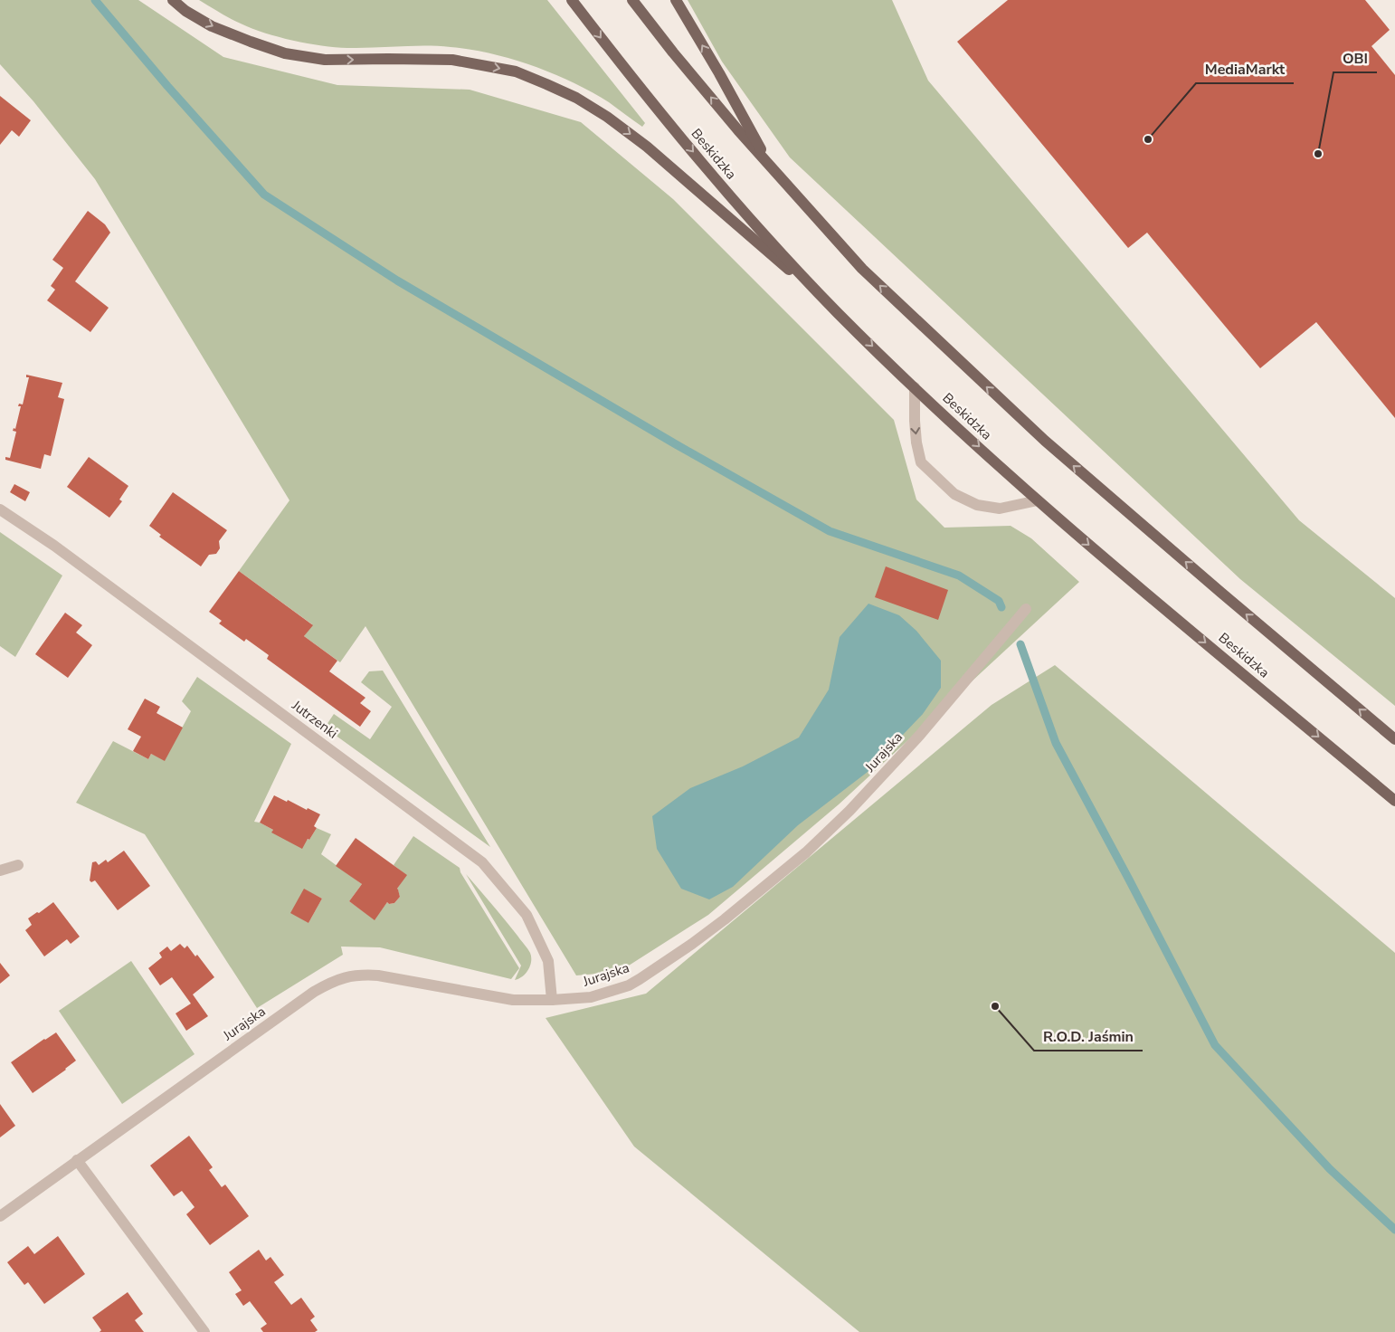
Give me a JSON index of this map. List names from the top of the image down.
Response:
{
  "streets": {
    "main road": ["Beskidzka"],
    "street": ["Jutrzenki", "Jurajska"]
  },
  "crossings": [
    ["Jutrzenki", "Jurajska"]
  ],
  "places": ["MediaMarkt", "OBI", "R.O.D. Jaśmin"]
}
